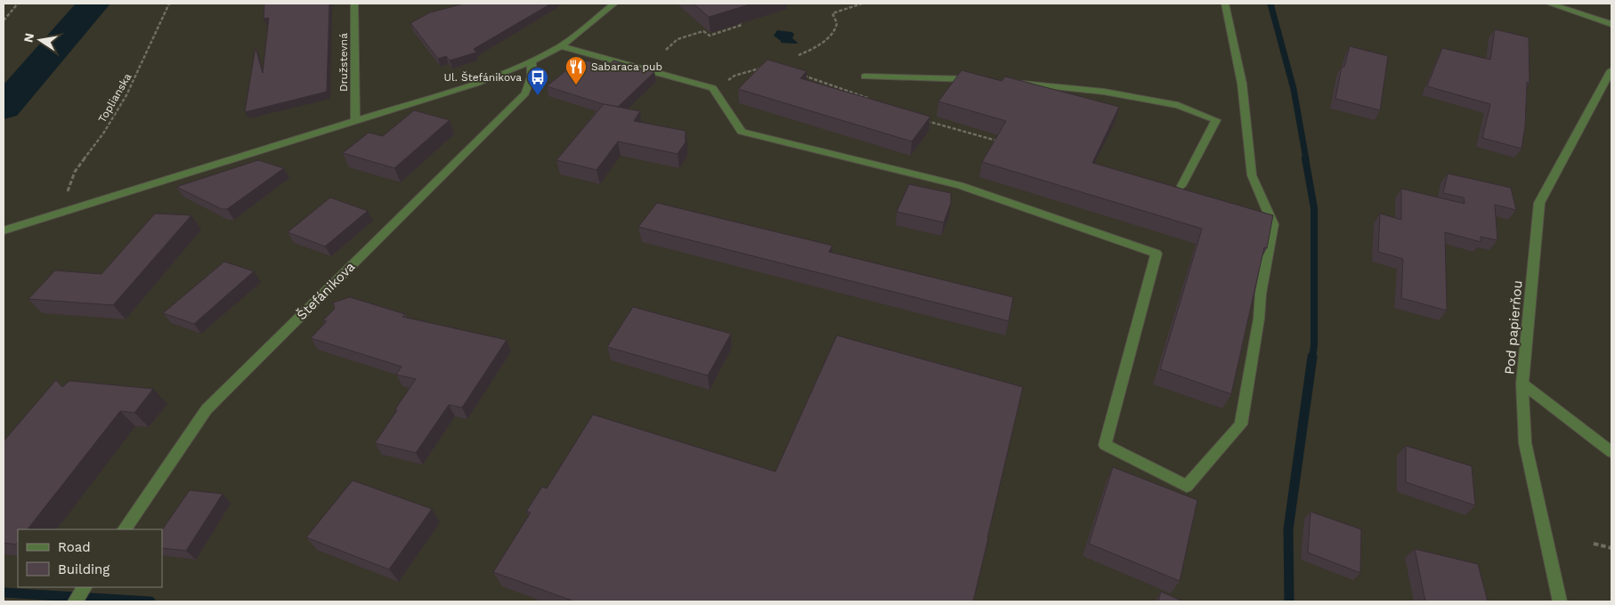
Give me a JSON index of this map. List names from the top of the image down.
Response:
{
  "streets": {
    "street": ["Družstevná", "Štefánikova", "Pod papierňou"],
    "path": ["Toplianska"]
  },
  "places": {
    "restaurant": ["Sabaraca pub"],
    "bus stop": ["Ul. Štefánikova"]
  },
  "legend": ["Road", "Building"],
  "north": "left"
}
